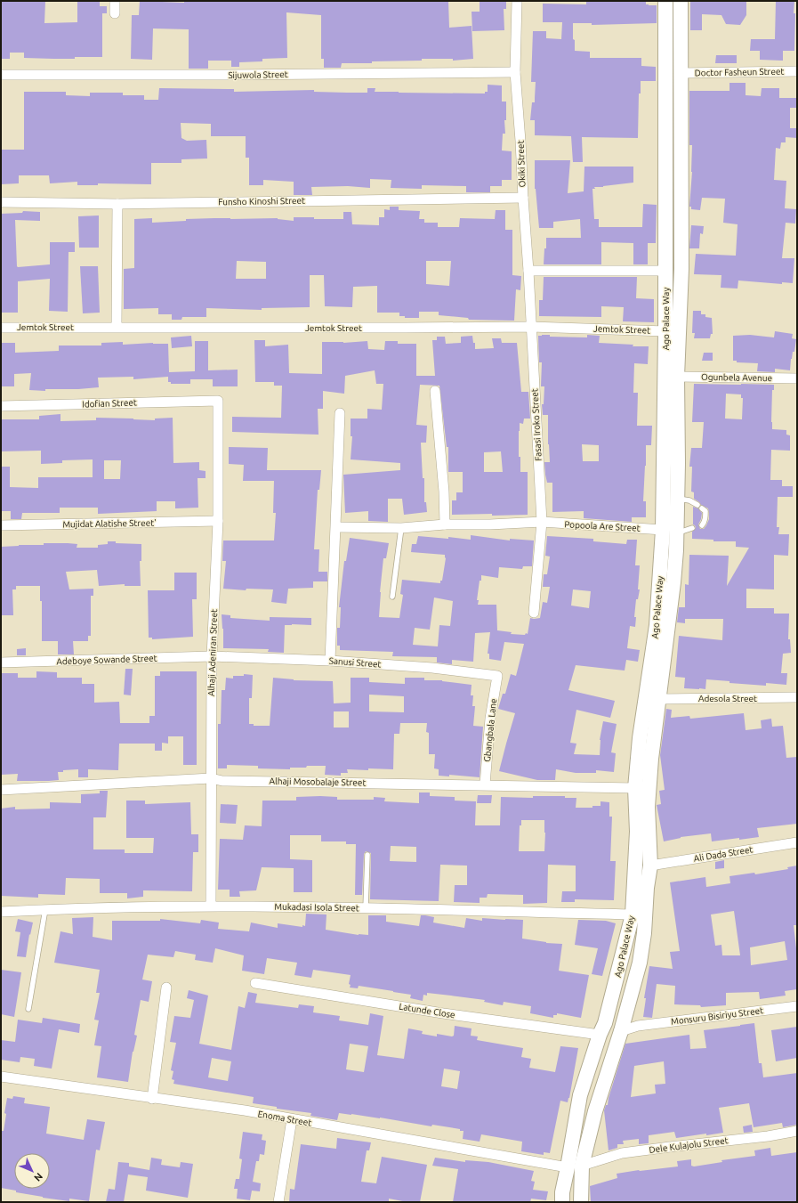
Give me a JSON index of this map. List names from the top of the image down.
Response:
{
  "streets": {
    "main road": ["Ago Palace Way"],
    "street": [
      "Doctor Fasheun Street",
      "Sijuwola Street",
      "Okiki Street",
      "Funsho Kinoshi Street",
      "Jemtok Street",
      "Ogunbela Avenue",
      "Idofian Street",
      "Fasasi Iroko Street",
      "Mujidat Alatishe Street'",
      "Popoola Are Street",
      "Alhaji Adeniran Street",
      "Adeboye Sowande Street",
      "Sanusi Street",
      "Adesola Street",
      "Gbangbala Lane",
      "Alhaji Mosobalaje Street",
      "Ali Dada Street",
      "Mukadasi Isola Street",
      "Latunde Close",
      "Monsuru Bisiriyu Street",
      "Enoma Street",
      "Dele Kulajolu Street"
    ]
  },
  "crossings": [
    ["Doctor Fasheun Street", "Ago Palace Way"],
    ["Sijuwola Street", "Okiki Street"],
    ["Okiki Street", "Funsho Kinoshi Street"],
    ["Okiki Street", "Jemtok Street"],
    ["Okiki Street", "Fasasi Iroko Street"],
    ["Ago Palace Way", "Jemtok Street"],
    ["Ago Palace Way", "Ogunbela Avenue"],
    ["Ago Palace Way", "Popoola Are Street"],
    ["Ago Palace Way", "Adesola Street"],
    ["Ago Palace Way", "Alhaji Mosobalaje Street"],
    ["Ago Palace Way", "Ali Dada Street"],
    ["Ago Palace Way", "Mukadasi Isola Street"],
    ["Ago Palace Way", "Latunde Close"],
    ["Ago Palace Way", "Monsuru Bisiriyu Street"],
    ["Ago Palace Way", "Enoma Street"],
    ["Ago Palace Way", "Dele Kulajolu Street"],
    ["Jemtok Street", "Fasasi Iroko Street"],
    ["Idofian Street", "Alhaji Adeniran Street"],
    ["Fasasi Iroko Street", "Popoola Are Street"],
    ["Mujidat Alatishe Street'", "Alhaji Adeniran Street"],
    ["Alhaji Adeniran Street", "Adeboye Sowande Street"],
    ["Alhaji Adeniran Street", "Sanusi Street"],
    ["Alhaji Adeniran Street", "Alhaji Mosobalaje Street"],
    ["Alhaji Adeniran Street", "Mukadasi Isola Street"],
    ["Adeboye Sowande Street", "Sanusi Street"],
    ["Sanusi Street", "Gbangbala Lane"],
    ["Gbangbala Lane", "Alhaji Mosobalaje Street"]
  ],
  "north": "bottom right"
}
